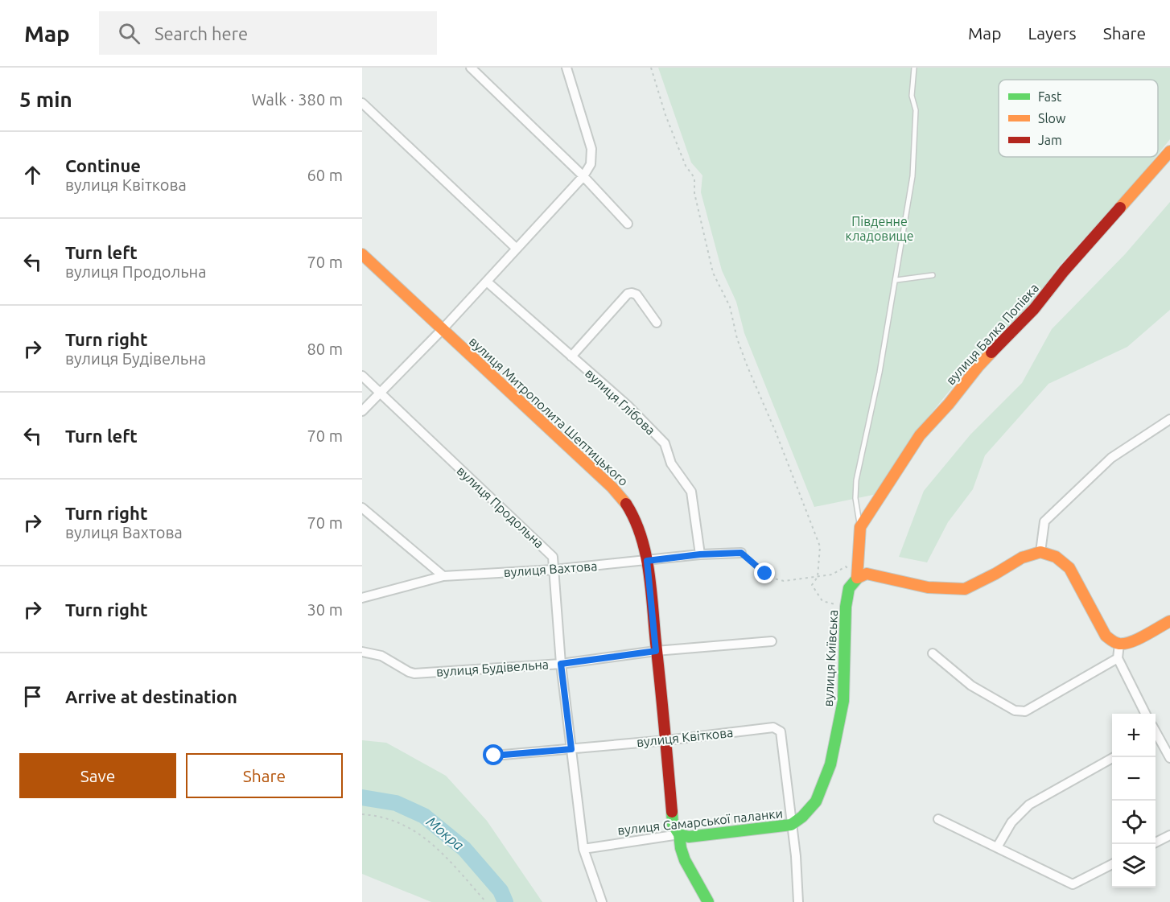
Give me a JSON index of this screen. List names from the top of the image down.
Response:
{
  "streets": {
    "street": [
      "вулиця Балка Попівка",
      "вулиця Глібова",
      "вулиця Митрополита Шептицького",
      "вулиця Продольна",
      "вулиця Вахтова",
      "вулиця Київська",
      "вулиця Будівельна",
      "вулиця Квіткова",
      "вулиця Самарської паланки"
    ]
  },
  "crossings": [
    ["вулиця Глібова", "вулиця Вахтова"],
    ["вулиця Митрополита Шептицького", "вулиця Вахтова"],
    ["вулиця Митрополита Шептицького", "вулиця Будівельна"],
    ["вулиця Митрополита Шептицького", "вулиця Квіткова"],
    ["вулиця Митрополита Шептицького", "вулиця Самарської паланки"],
    ["вулиця Продольна", "вулиця Вахтова"],
    ["вулиця Продольна", "вулиця Будівельна"],
    ["вулиця Продольна", "вулиця Квіткова"],
    ["вулиця Продольна", "вулиця Самарської паланки"],
    ["вулиця Київська", "вулиця Квіткова"],
    ["вулиця Київська", "вулиця Самарської паланки"],
    ["вулиця Квіткова", "вулиця Самарської паланки"]
  ],
  "water": ["Мокра"],
  "parks": ["Південне кладовище"],
  "legend": ["Fast", "Slow", "Jam"],
  "page": {
    "header": "Map",
    "search": "Search here",
    "nav": ["Map", "Layers", "Share"],
    "heading": ["5 min", "Walk · 380 m"],
    "list": [
      ["Continue", "вулиця Квіткова", "60 m"],
      ["Turn left", "вулиця Продольна", "70 m"],
      ["Turn right", "вулиця Будівельна", "80 m"],
      ["Turn left", "70 m"],
      ["Turn right", "вулиця Вахтова", "70 m"],
      ["Turn right", "30 m"],
      "Arrive at destination"
    ],
    "map_buttons": ["+", "−"],
    "buttons": ["Save", "Share"]
  }
}
